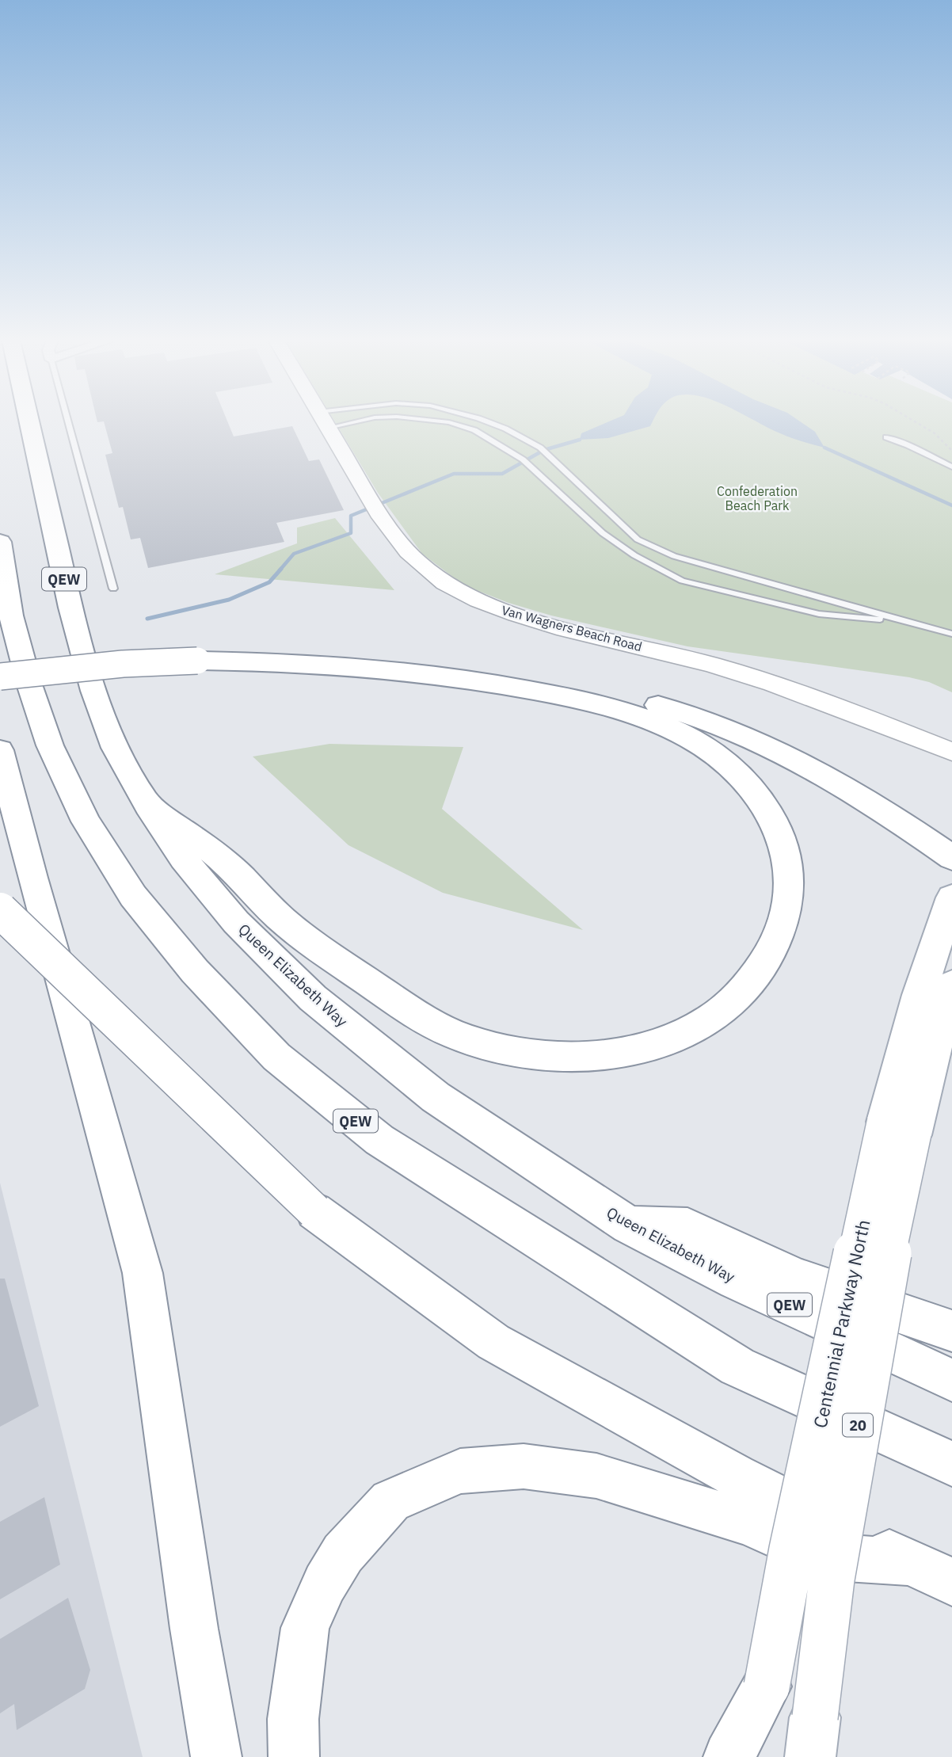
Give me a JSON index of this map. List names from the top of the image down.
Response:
{
  "streets": {
    "main road": [
      "QEW",
      "Queen Elizabeth Way",
      "Centennial Parkway North",
      "20"
    ],
    "street": ["Van Wagners Beach Road"]
  },
  "parks": ["Confederation Beach Park"]
}
